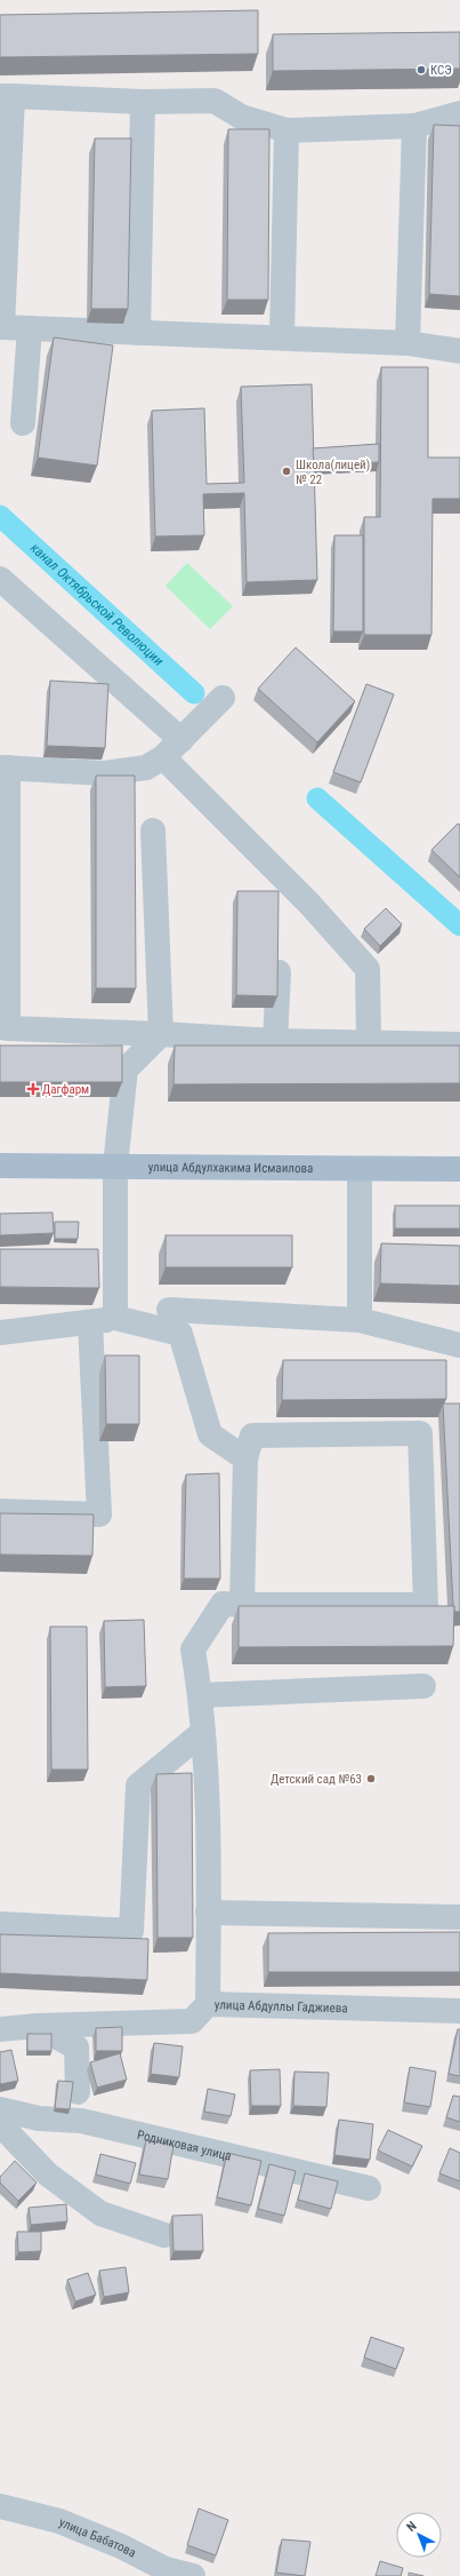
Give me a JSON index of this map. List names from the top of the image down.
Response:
{
  "streets": {
    "main road": ["улица Абдулхакима Исмаилова"],
    "street": ["улица Абдуллы Гаджиева", "Родниковая улица", "улица Бабатова"]
  },
  "water": ["канал Октябрьской Революции"],
  "places": {
    "other": ["КСЭ", "Школа(лицей) № 22", "Детский сад №63"],
    "health": ["Дагфарм"]
  },
  "north": "top left"
}
